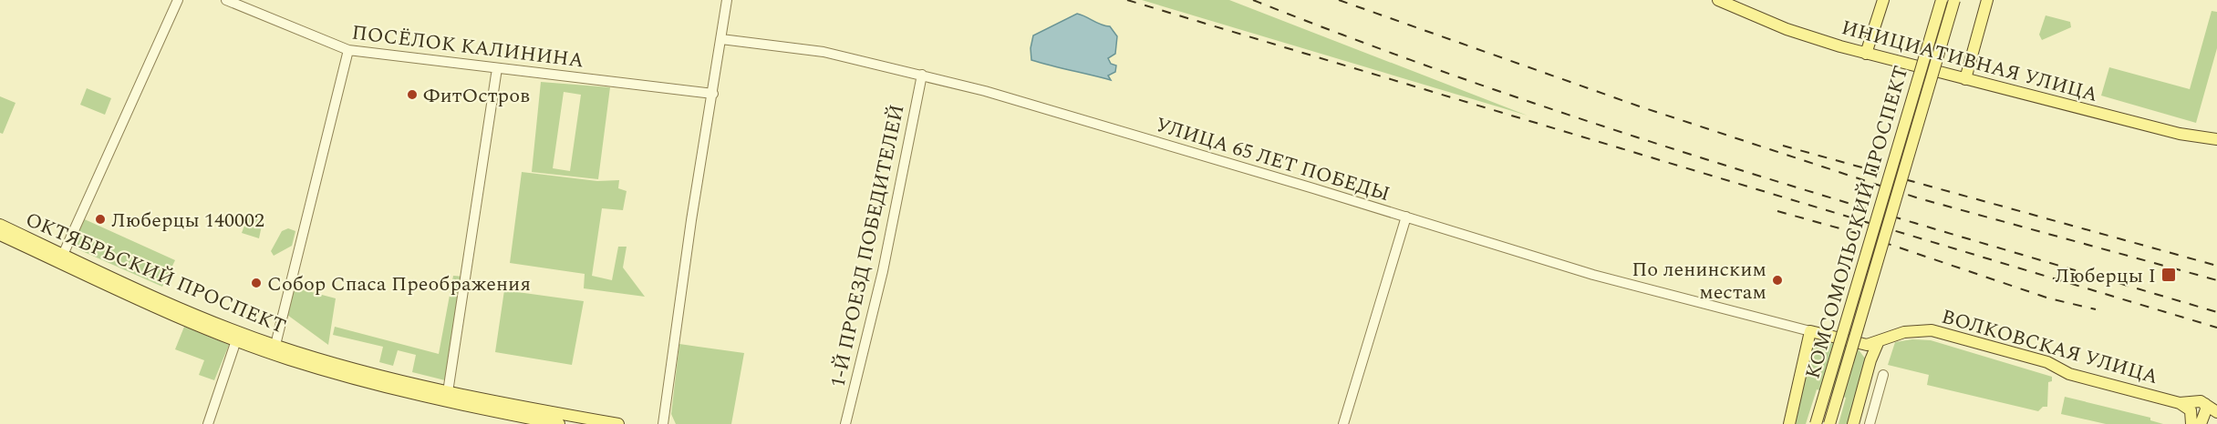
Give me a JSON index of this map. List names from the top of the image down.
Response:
{
  "streets": {
    "main road": [
      "ИНИЦИАТИВНАЯ УЛИЦА",
      "КОМСОМОЛЬСКИЙ ПРОСПЕКТ",
      "ОКТЯБРЬСКИЙ ПРОСПЕКТ",
      "ВОЛКОВСКАЯ УЛИЦА"
    ],
    "street": ["ПОСЁЛОК КАЛИНИНА", "УЛИЦА 65 ЛЕТ ПОБЕДЫ", "1-Й ПРОЕЗД ПОБЕДИТЕЛЕЙ"]
  },
  "crossings": [
    ["УЛИЦА 65 ЛЕТ ПОБЕДЫ", "1-Й ПРОЕЗД ПОБЕДИТЕЛЕЙ"]
  ],
  "places": {
    "other": [
      "ФитОстров",
      "Люберцы 140002",
      "По ленинским местам",
      "Собор Спаса Преображения"
    ],
    "transit": ["Люберцы I"]
  }
}
